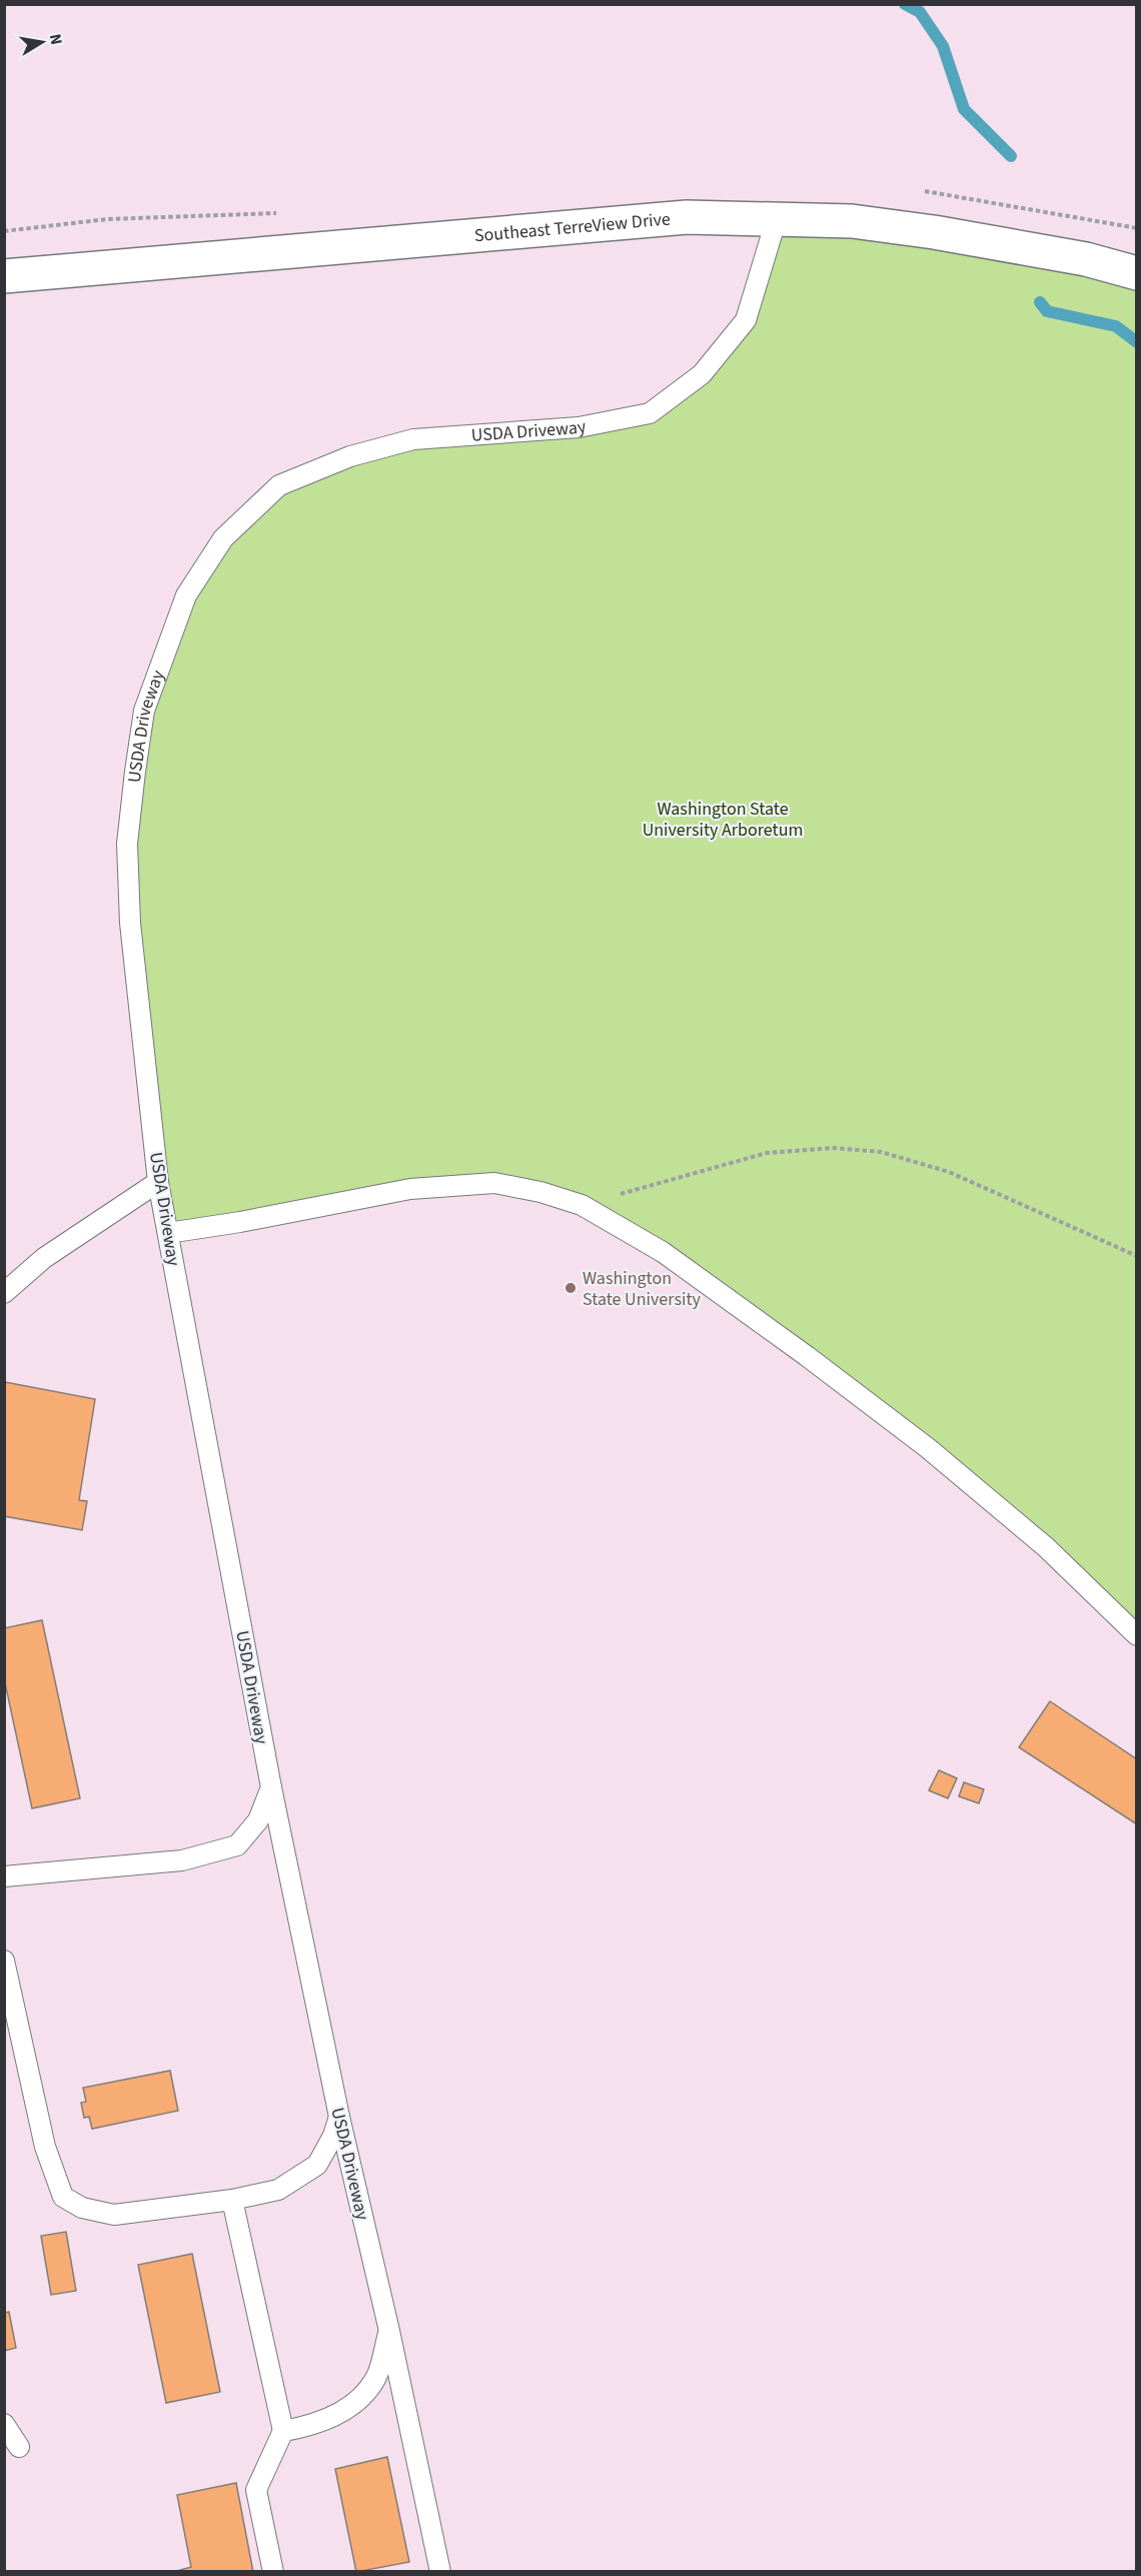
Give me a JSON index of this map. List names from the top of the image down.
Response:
{
  "streets": {
    "main road": ["Southeast TerreView Drive"],
    "lane": ["USDA Driveway"]
  },
  "crossings": [
    ["Southeast TerreView Drive", "USDA Driveway"]
  ],
  "parks": ["Washington State University Arboretum"],
  "places": ["Washington State University"],
  "north": "right"
}
